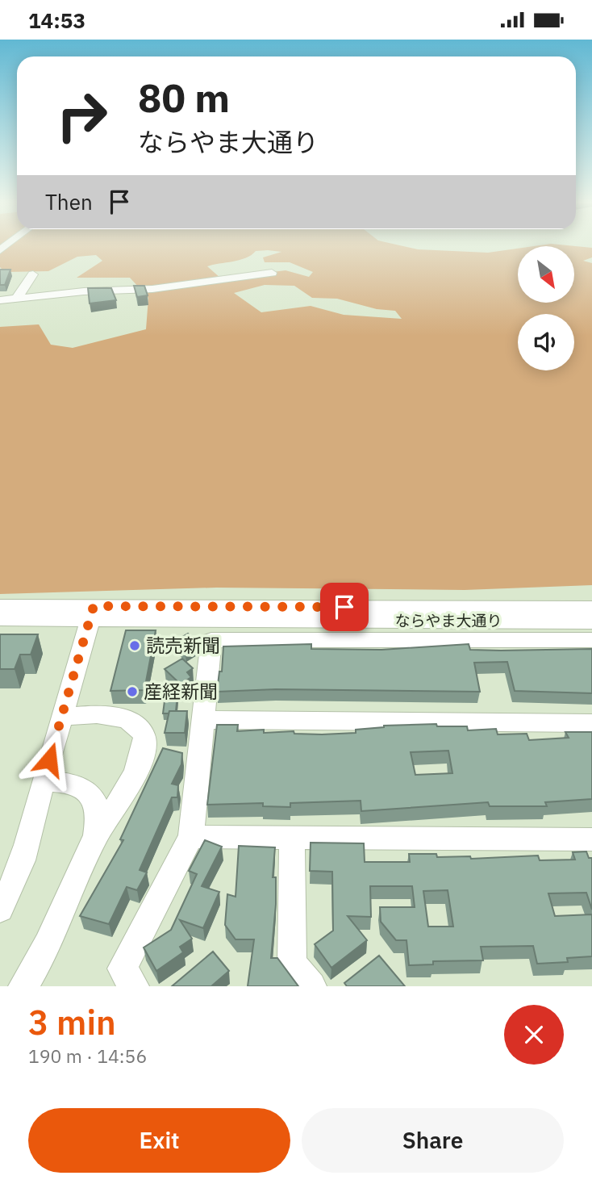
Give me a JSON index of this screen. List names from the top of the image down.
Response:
{
  "streets": {
    "street": ["ならやま大通り"]
  },
  "places": ["読売新聞", "産経新聞"],
  "north": "bottom right",
  "page": {
    "status": "14:53",
    "turn": ["80 m", "ならやま大通り"],
    "then": "Then",
    "heading": ["3 min", "190 m · 14:56"],
    "buttons": ["Exit", "Share"]
  }
}
